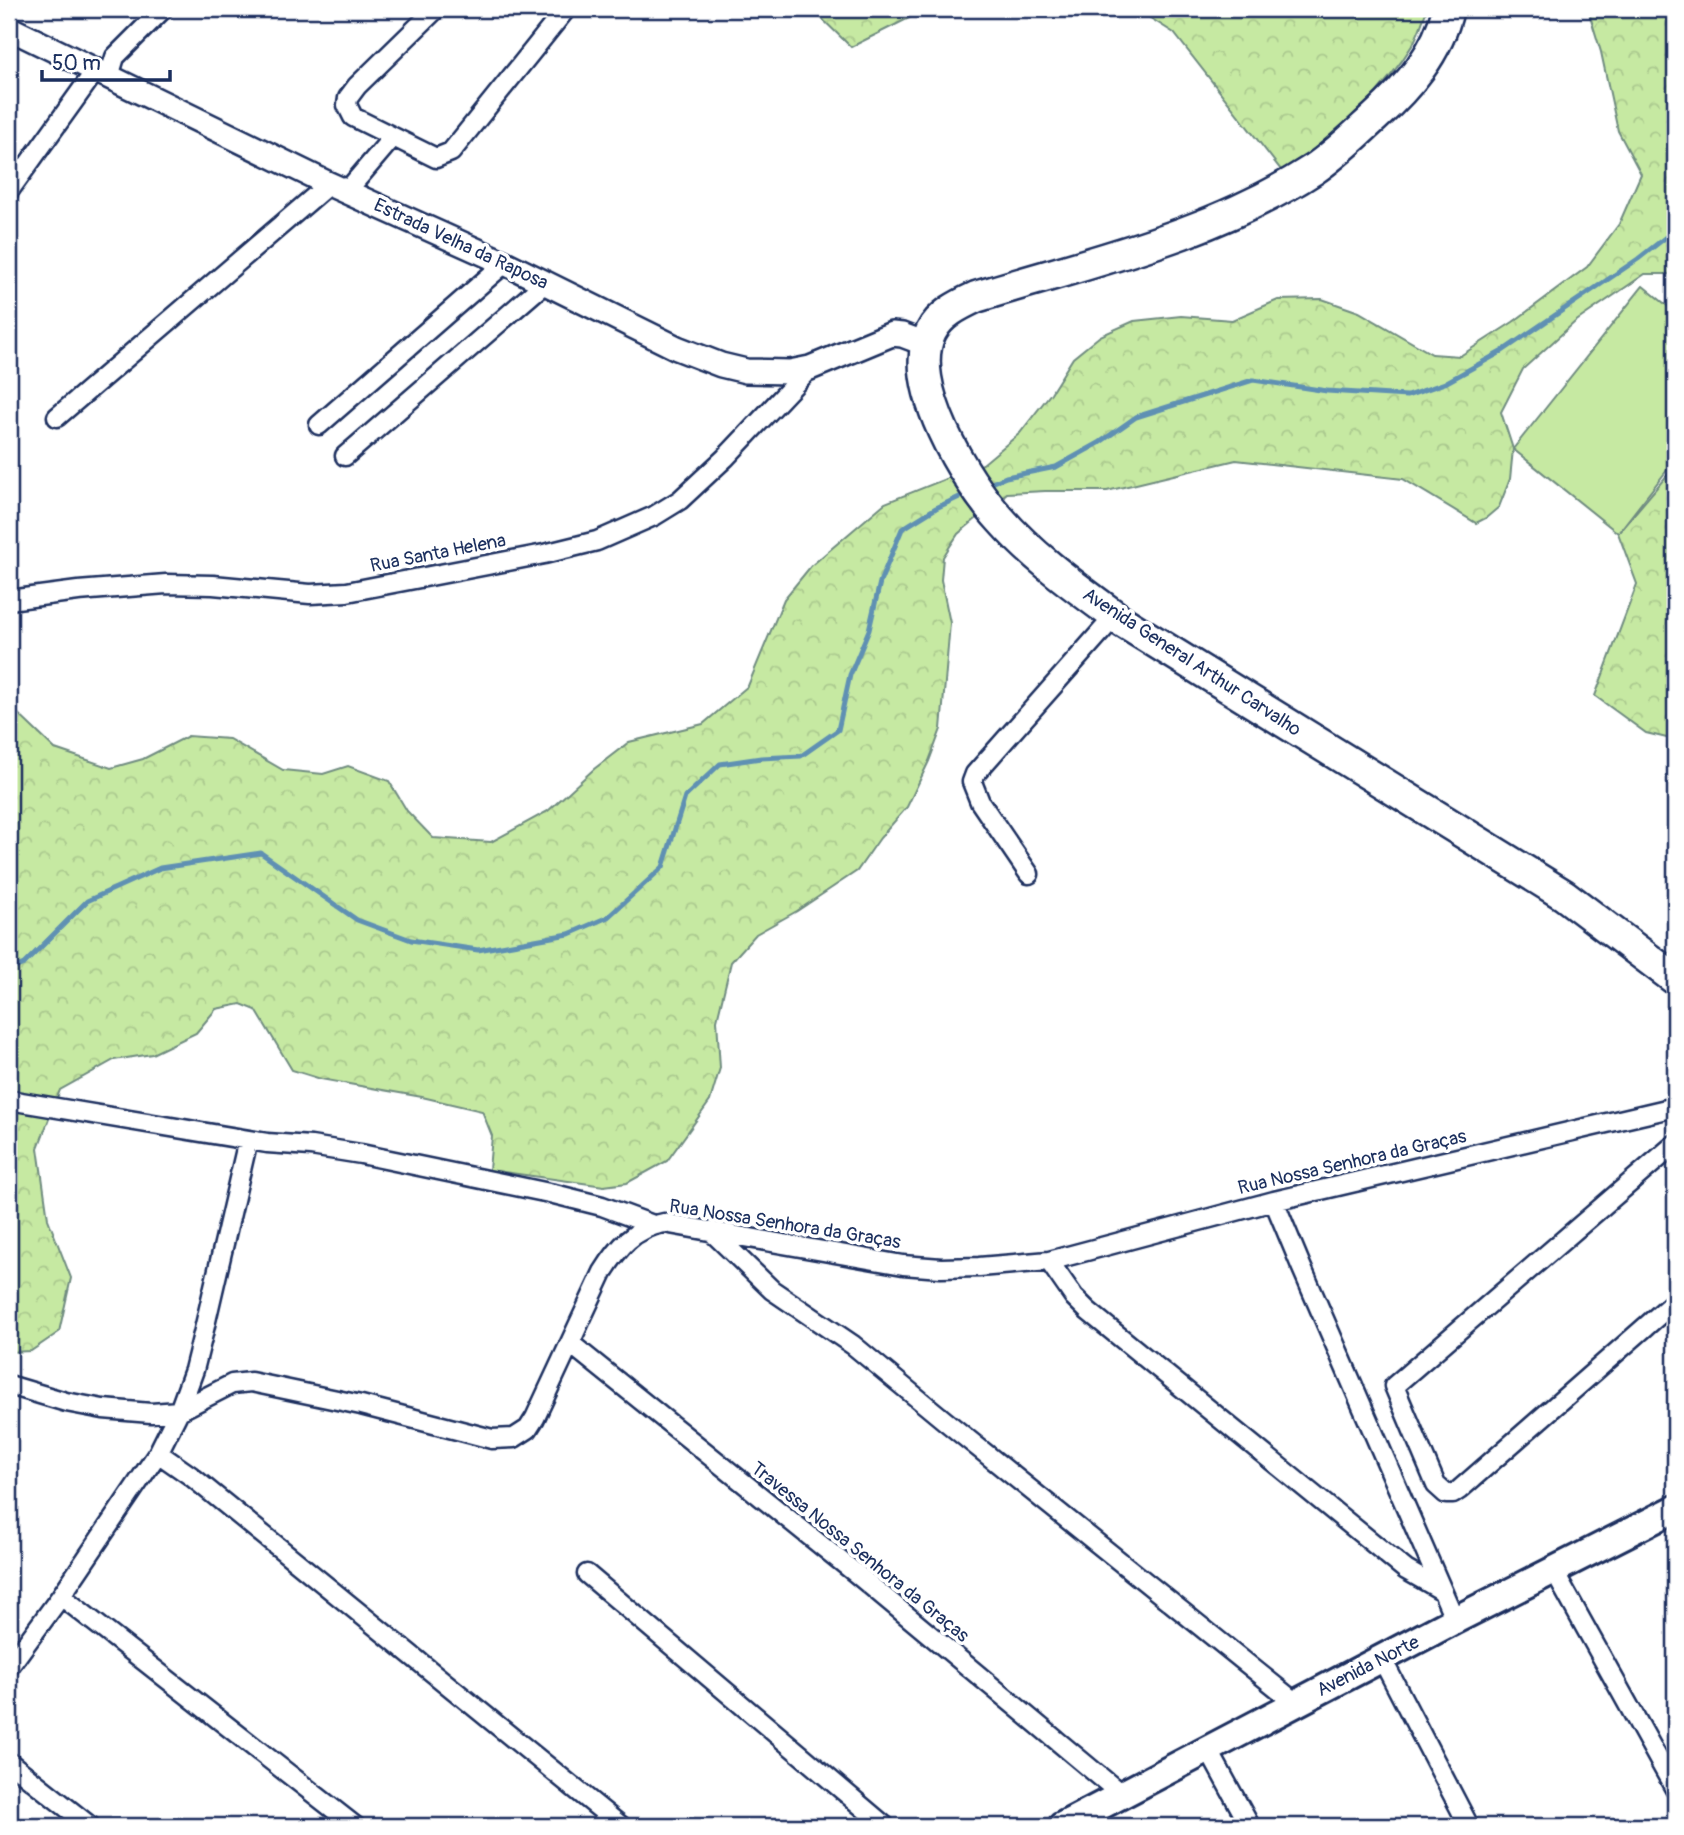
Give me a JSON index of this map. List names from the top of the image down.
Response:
{
  "streets": {
    "main road": ["Avenida General Arthur Carvalho", "Avenida Norte"],
    "street": [
      "Estrada Velha da Raposa",
      "Rua Santa Helena",
      "Rua Nossa Senhora da Graças",
      "Travessa Nossa Senhora da Graças"
    ]
  },
  "crossings": [
    ["Estrada Velha da Raposa", "Rua Santa Helena"],
    ["Estrada Velha da Raposa", "Avenida General Arthur Carvalho"],
    ["Rua Nossa Senhora da Graças", "Travessa Nossa Senhora da Graças"],
    ["Travessa Nossa Senhora da Graças", "Avenida Norte"]
  ],
  "scale_bar": "50 m"
}
